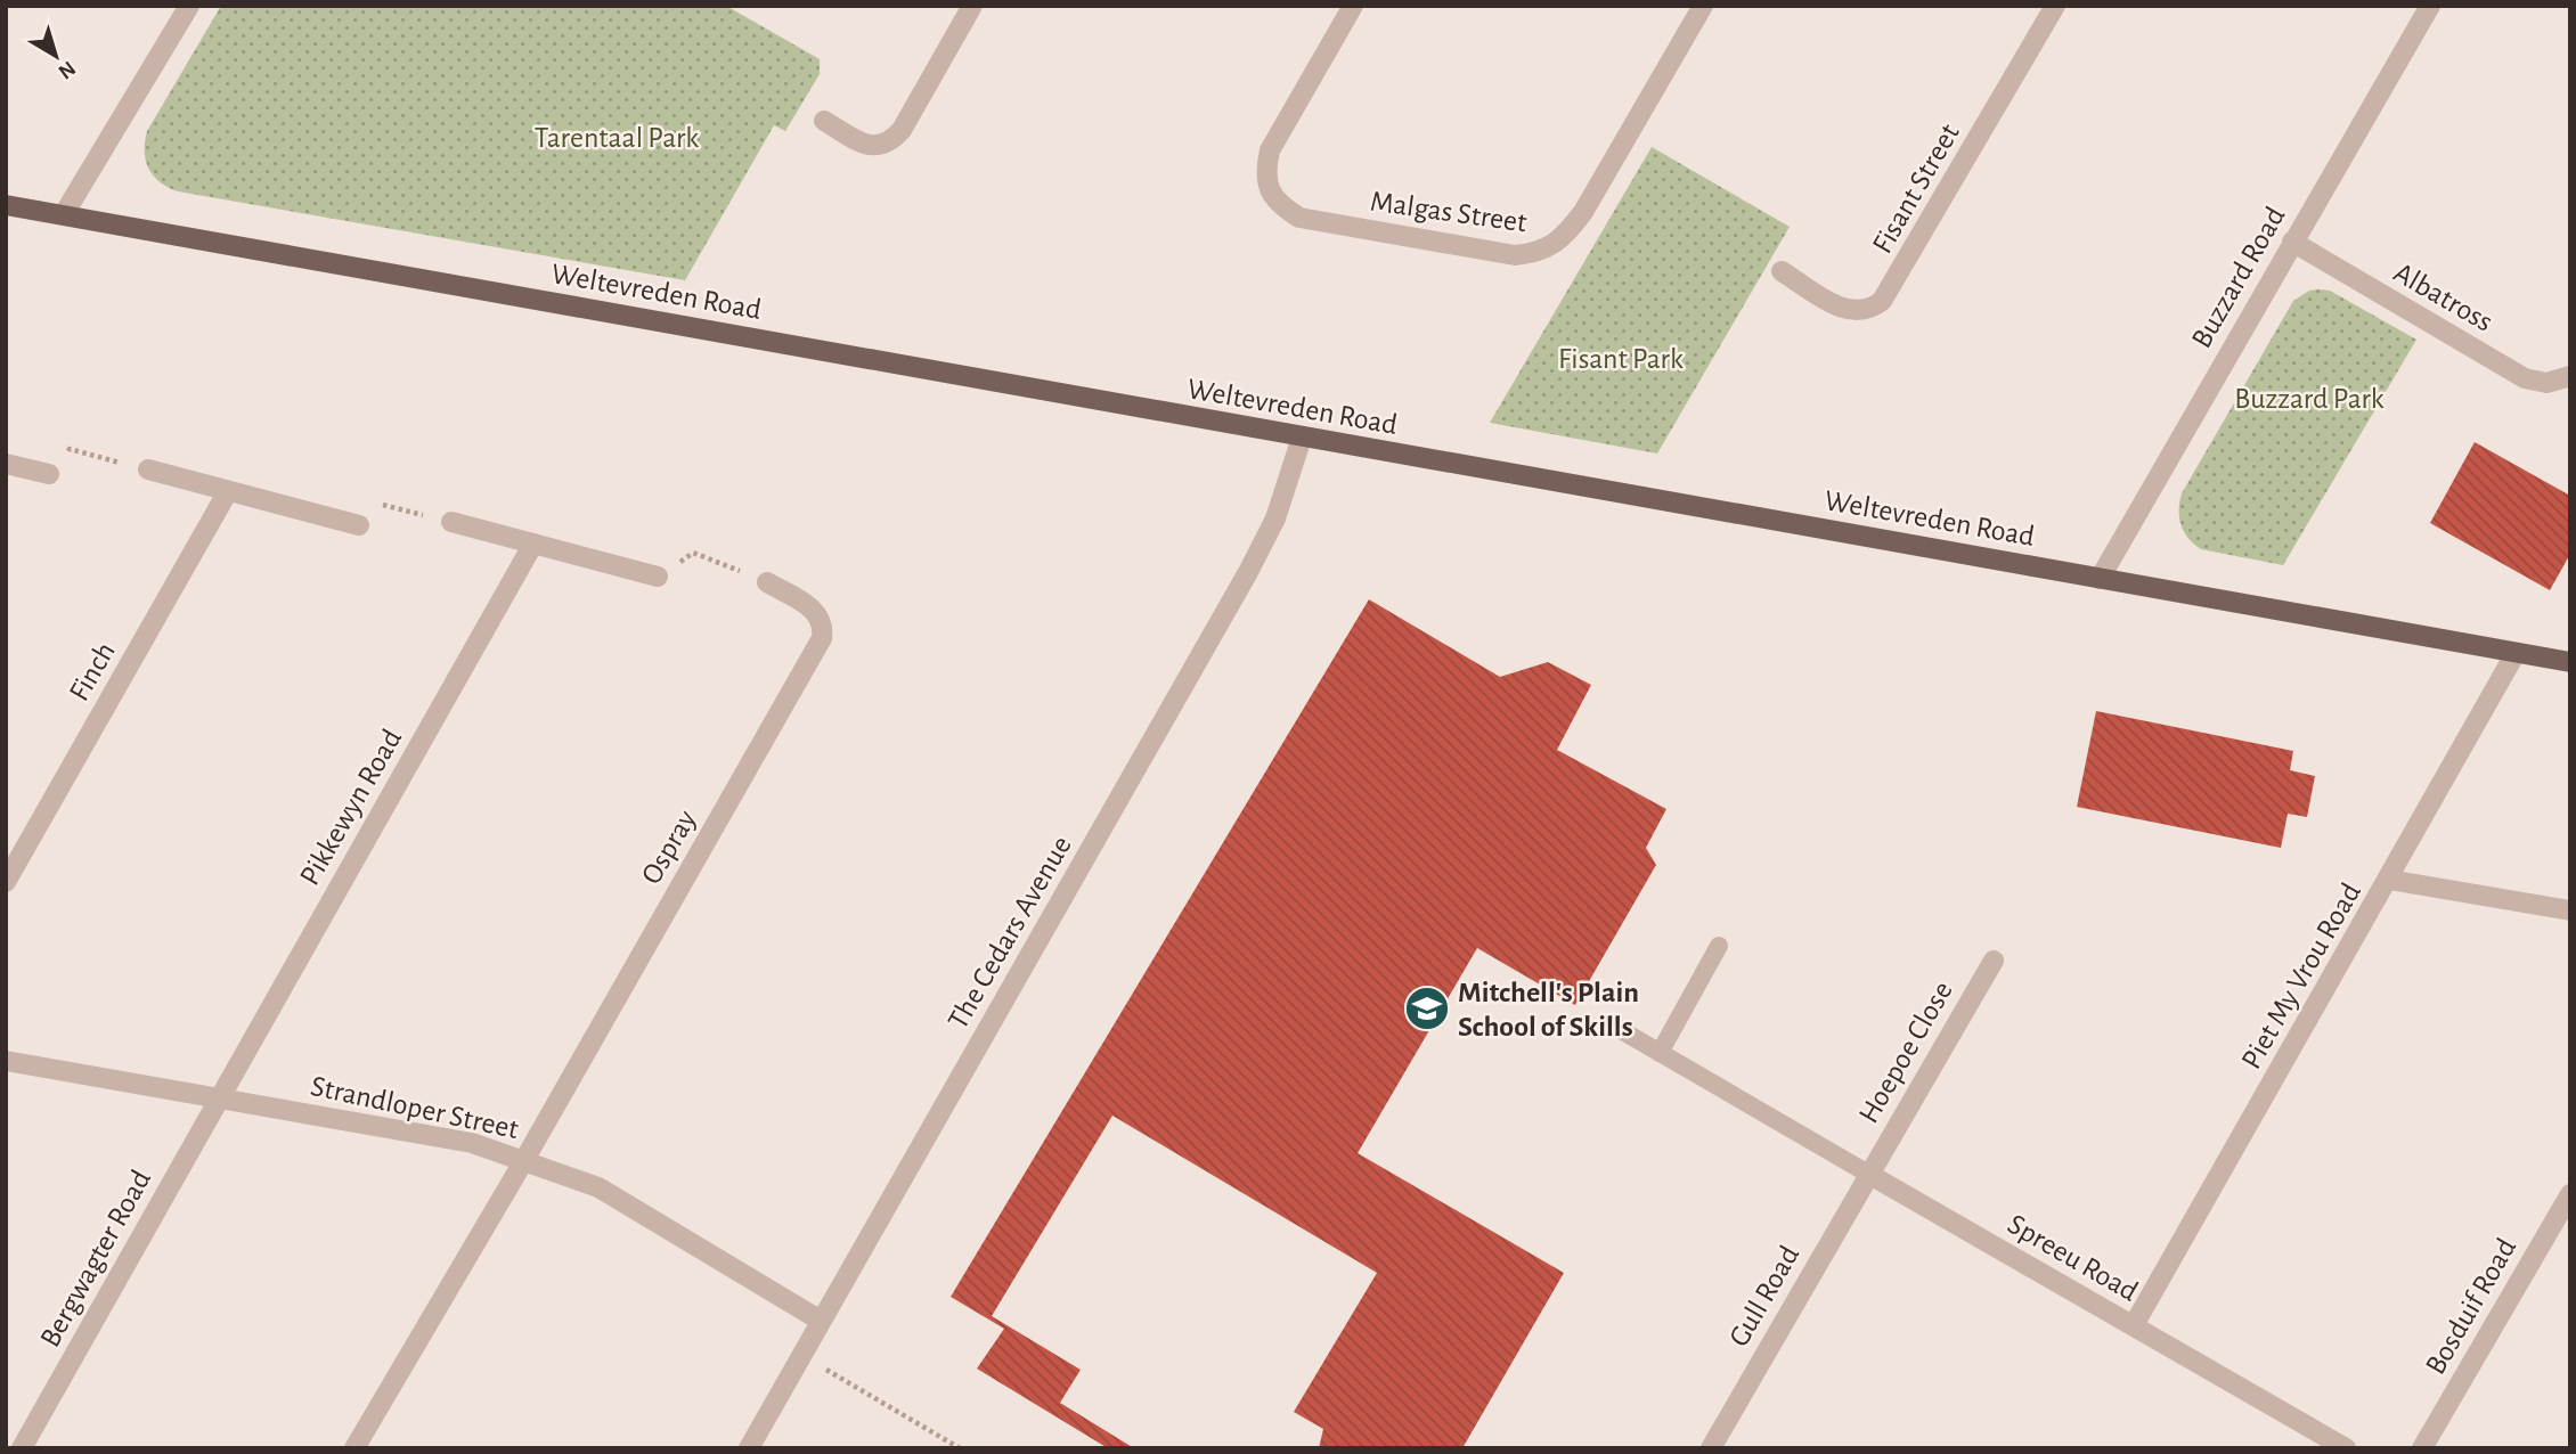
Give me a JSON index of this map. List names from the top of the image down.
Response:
{
  "streets": {
    "main road": ["Weltevreden Road"],
    "street": [
      "Fisant Street",
      "Malgas Street",
      "Buzzard Road",
      "Albatross",
      "Finch",
      "Pikkewyn Road",
      "Ospray",
      "The Cedars Avenue",
      "Piet My Vrou Road",
      "Hoepoe Close",
      "Strandloper Street",
      "Spreeu Road",
      "Bergwagter Road",
      "Gull Road",
      "Bosduif Road"
    ]
  },
  "crossings": [
    ["Buzzard Road", "Weltevreden Road"],
    ["Buzzard Road", "Albatross"],
    ["Weltevreden Road", "The Cedars Avenue"],
    ["Weltevreden Road", "Piet My Vrou Road"],
    ["Pikkewyn Road", "Strandloper Street"],
    ["Pikkewyn Road", "Bergwagter Road"],
    ["Ospray", "Strandloper Street"],
    ["The Cedars Avenue", "Strandloper Street"],
    ["Piet My Vrou Road", "Spreeu Road"],
    ["Hoepoe Close", "Spreeu Road"],
    ["Hoepoe Close", "Gull Road"],
    ["Strandloper Street", "Bergwagter Road"],
    ["Spreeu Road", "Gull Road"]
  ],
  "parks": ["Tarentaal Park", "Fisant Park", "Buzzard Park"],
  "places": {
    "school or university": ["Mitchell's Plain School of Skills"]
  },
  "north": "bottom right"
}
